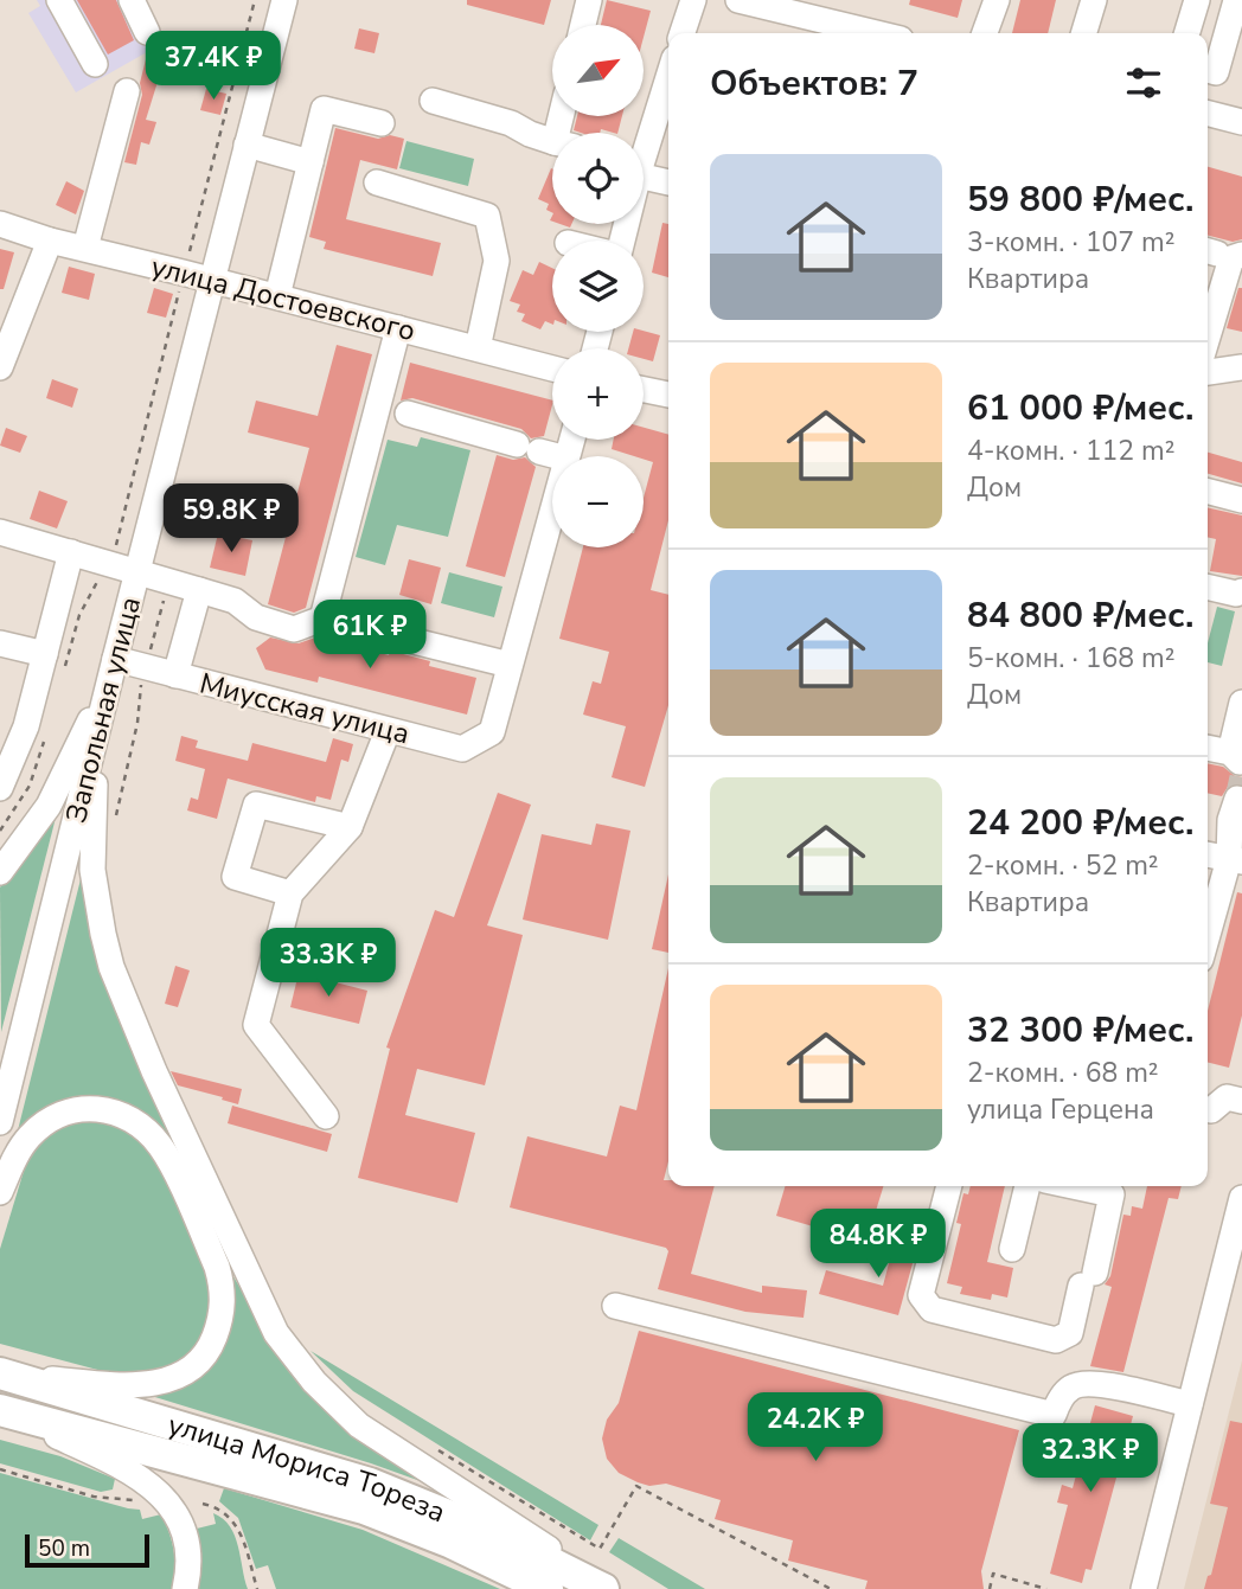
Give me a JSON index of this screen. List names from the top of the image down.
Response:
{
  "streets": {
    "main road": ["улица Мориса Тореза"],
    "street": ["улица Достоевского", "Миусская улица", "Запольная улица"]
  },
  "crossings": [
    ["улица Достоевского", "Запольная улица"],
    ["Миусская улица", "Запольная улица"]
  ],
  "scale_bar": "50 m",
  "north": "top right",
  "page": {
    "map_buttons": ["+", "−"],
    "price": [
      "37.4K ₽",
      "59.8K ₽",
      "61K ₽",
      "33.3K ₽",
      "84.8K ₽",
      "24.2K ₽",
      "32.3K ₽"
    ],
    "heading": "Объектов: 7",
    "list": [
      {
        "name": "59 800 ₽/мес.",
        "note": "3-комн. · 107 m² · Квартира"
      },
      {
        "name": "61 000 ₽/мес.",
        "note": "4-комн. · 112 m² · Дом"
      },
      {
        "name": "84 800 ₽/мес.",
        "note": "5-комн. · 168 m² · Дом"
      },
      {
        "name": "24 200 ₽/мес.",
        "note": "2-комн. · 52 m² · Квартира"
      },
      {
        "name": "32 300 ₽/мес.",
        "note": "2-комн. · 68 m² · улица Герцена"
      }
    ],
    "scale": "50 m"
  }
}
